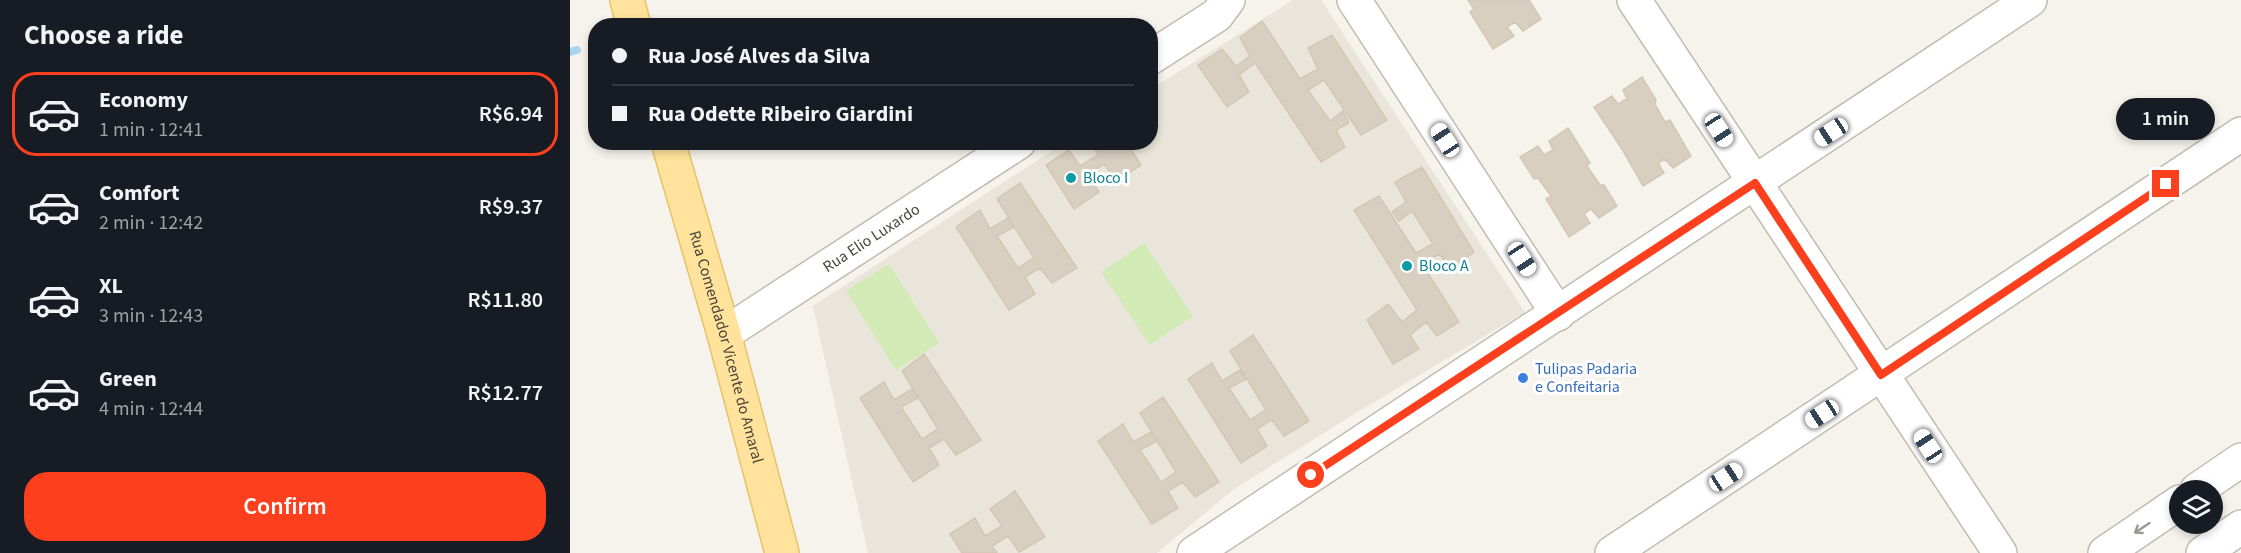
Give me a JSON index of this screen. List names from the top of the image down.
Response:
{
  "streets": {
    "main road": ["Rua Comendador Vicente do Amaral"],
    "street": ["Rua Elio Luxardo"]
  },
  "crossings": [
    ["Rua Elio Luxardo", "Rua Comendador Vicente do Amaral"]
  ],
  "places": ["Bloco I", "Bloco A", "Tulipas Padaria e Confeitaria"],
  "page": {
    "heading": "Choose a ride",
    "banner": ["Rua José Alves da Silva", "Rua Odette Ribeiro Giardini"],
    "list": [
      {
        "name": "Economy",
        "note": "1 min · 12:41",
        "value": "R$6.94"
      },
      {
        "name": "Comfort",
        "note": "2 min · 12:42",
        "value": "R$9.37"
      },
      {
        "name": "XL",
        "note": "3 min · 12:43",
        "value": "R$11.80"
      },
      {
        "name": "Green",
        "note": "4 min · 12:44",
        "value": "R$12.77"
      }
    ],
    "bubble": "1 min",
    "buttons": "Confirm"
  }
}
